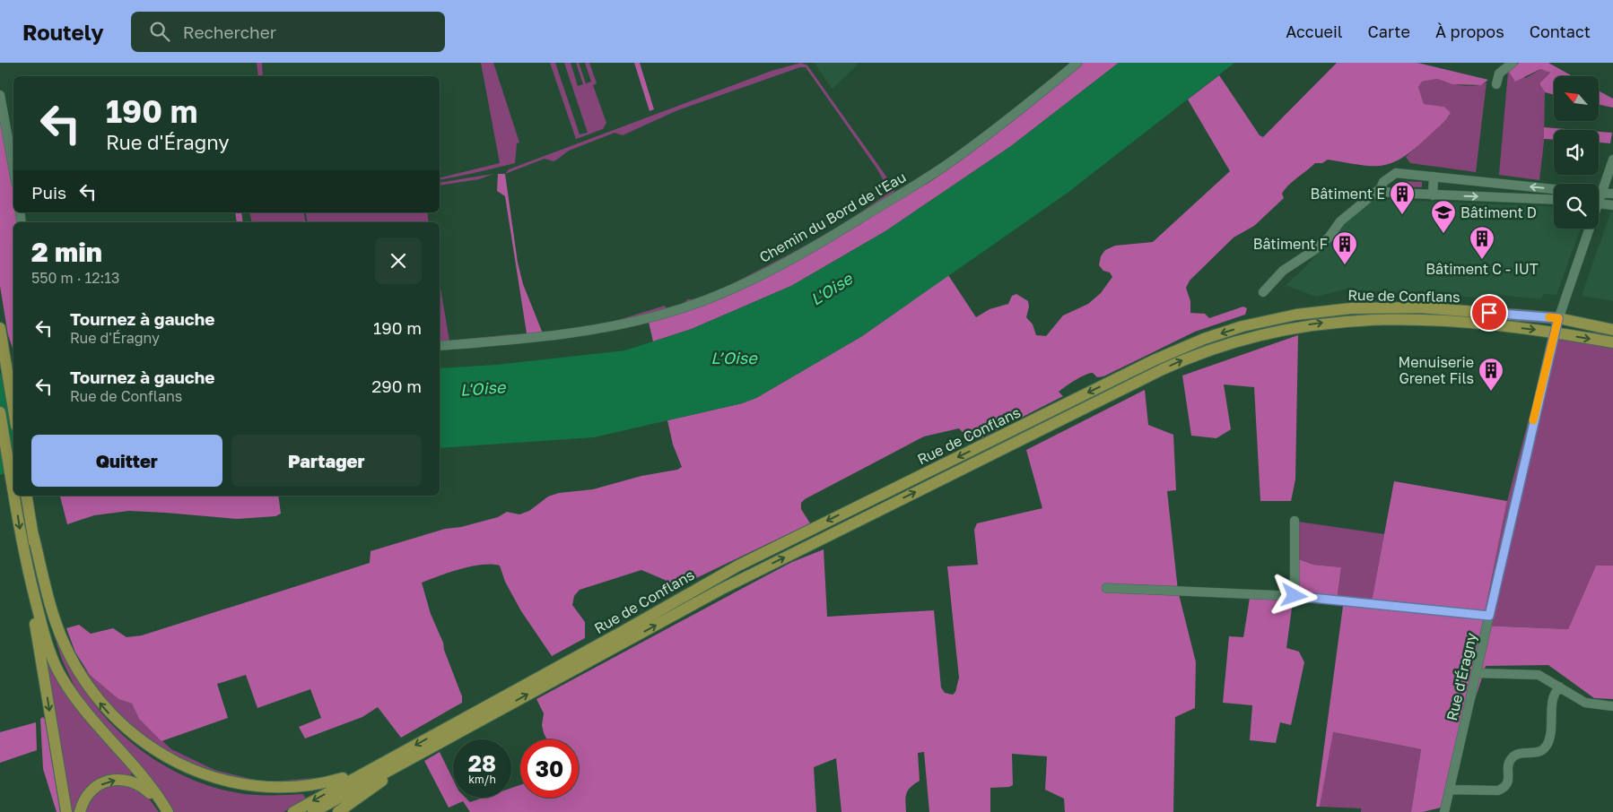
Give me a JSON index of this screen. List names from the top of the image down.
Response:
{
  "streets": {
    "main road": ["Rue de Conflans"],
    "street": ["Chemin du Bord de l'Eau", "Rue d'Éragny"]
  },
  "crossings": [
    ["Rue de Conflans", "Rue d'Éragny"]
  ],
  "water": ["L'Oise", "L’Oise"],
  "places": {
    "building": [
      "Bâtiment E",
      "Bâtiment C - IUT",
      "Bâtiment F",
      "Menuiserie Grenet Fils"
    ],
    "school or university": ["Bâtiment D"]
  },
  "north": "top left",
  "page": {
    "header": "Routely",
    "search": "Rechercher",
    "nav": [
      "Accueil",
      "Carte",
      "À propos",
      "Contact"
    ],
    "turn": ["190 m", "Rue d'Éragny"],
    "then": "Puis",
    "heading": ["2 min", "550 m · 12:13"],
    "list": [
      {
        "name": "Tournez à gauche",
        "note": "Rue d'Éragny",
        "value": "190 m"
      },
      {
        "name": "Tournez à gauche",
        "note": "Rue de Conflans",
        "value": "290 m"
      }
    ],
    "buttons": ["Quitter", "Partager"],
    "speed": "28 km/h",
    "limit": "30"
  }
}
